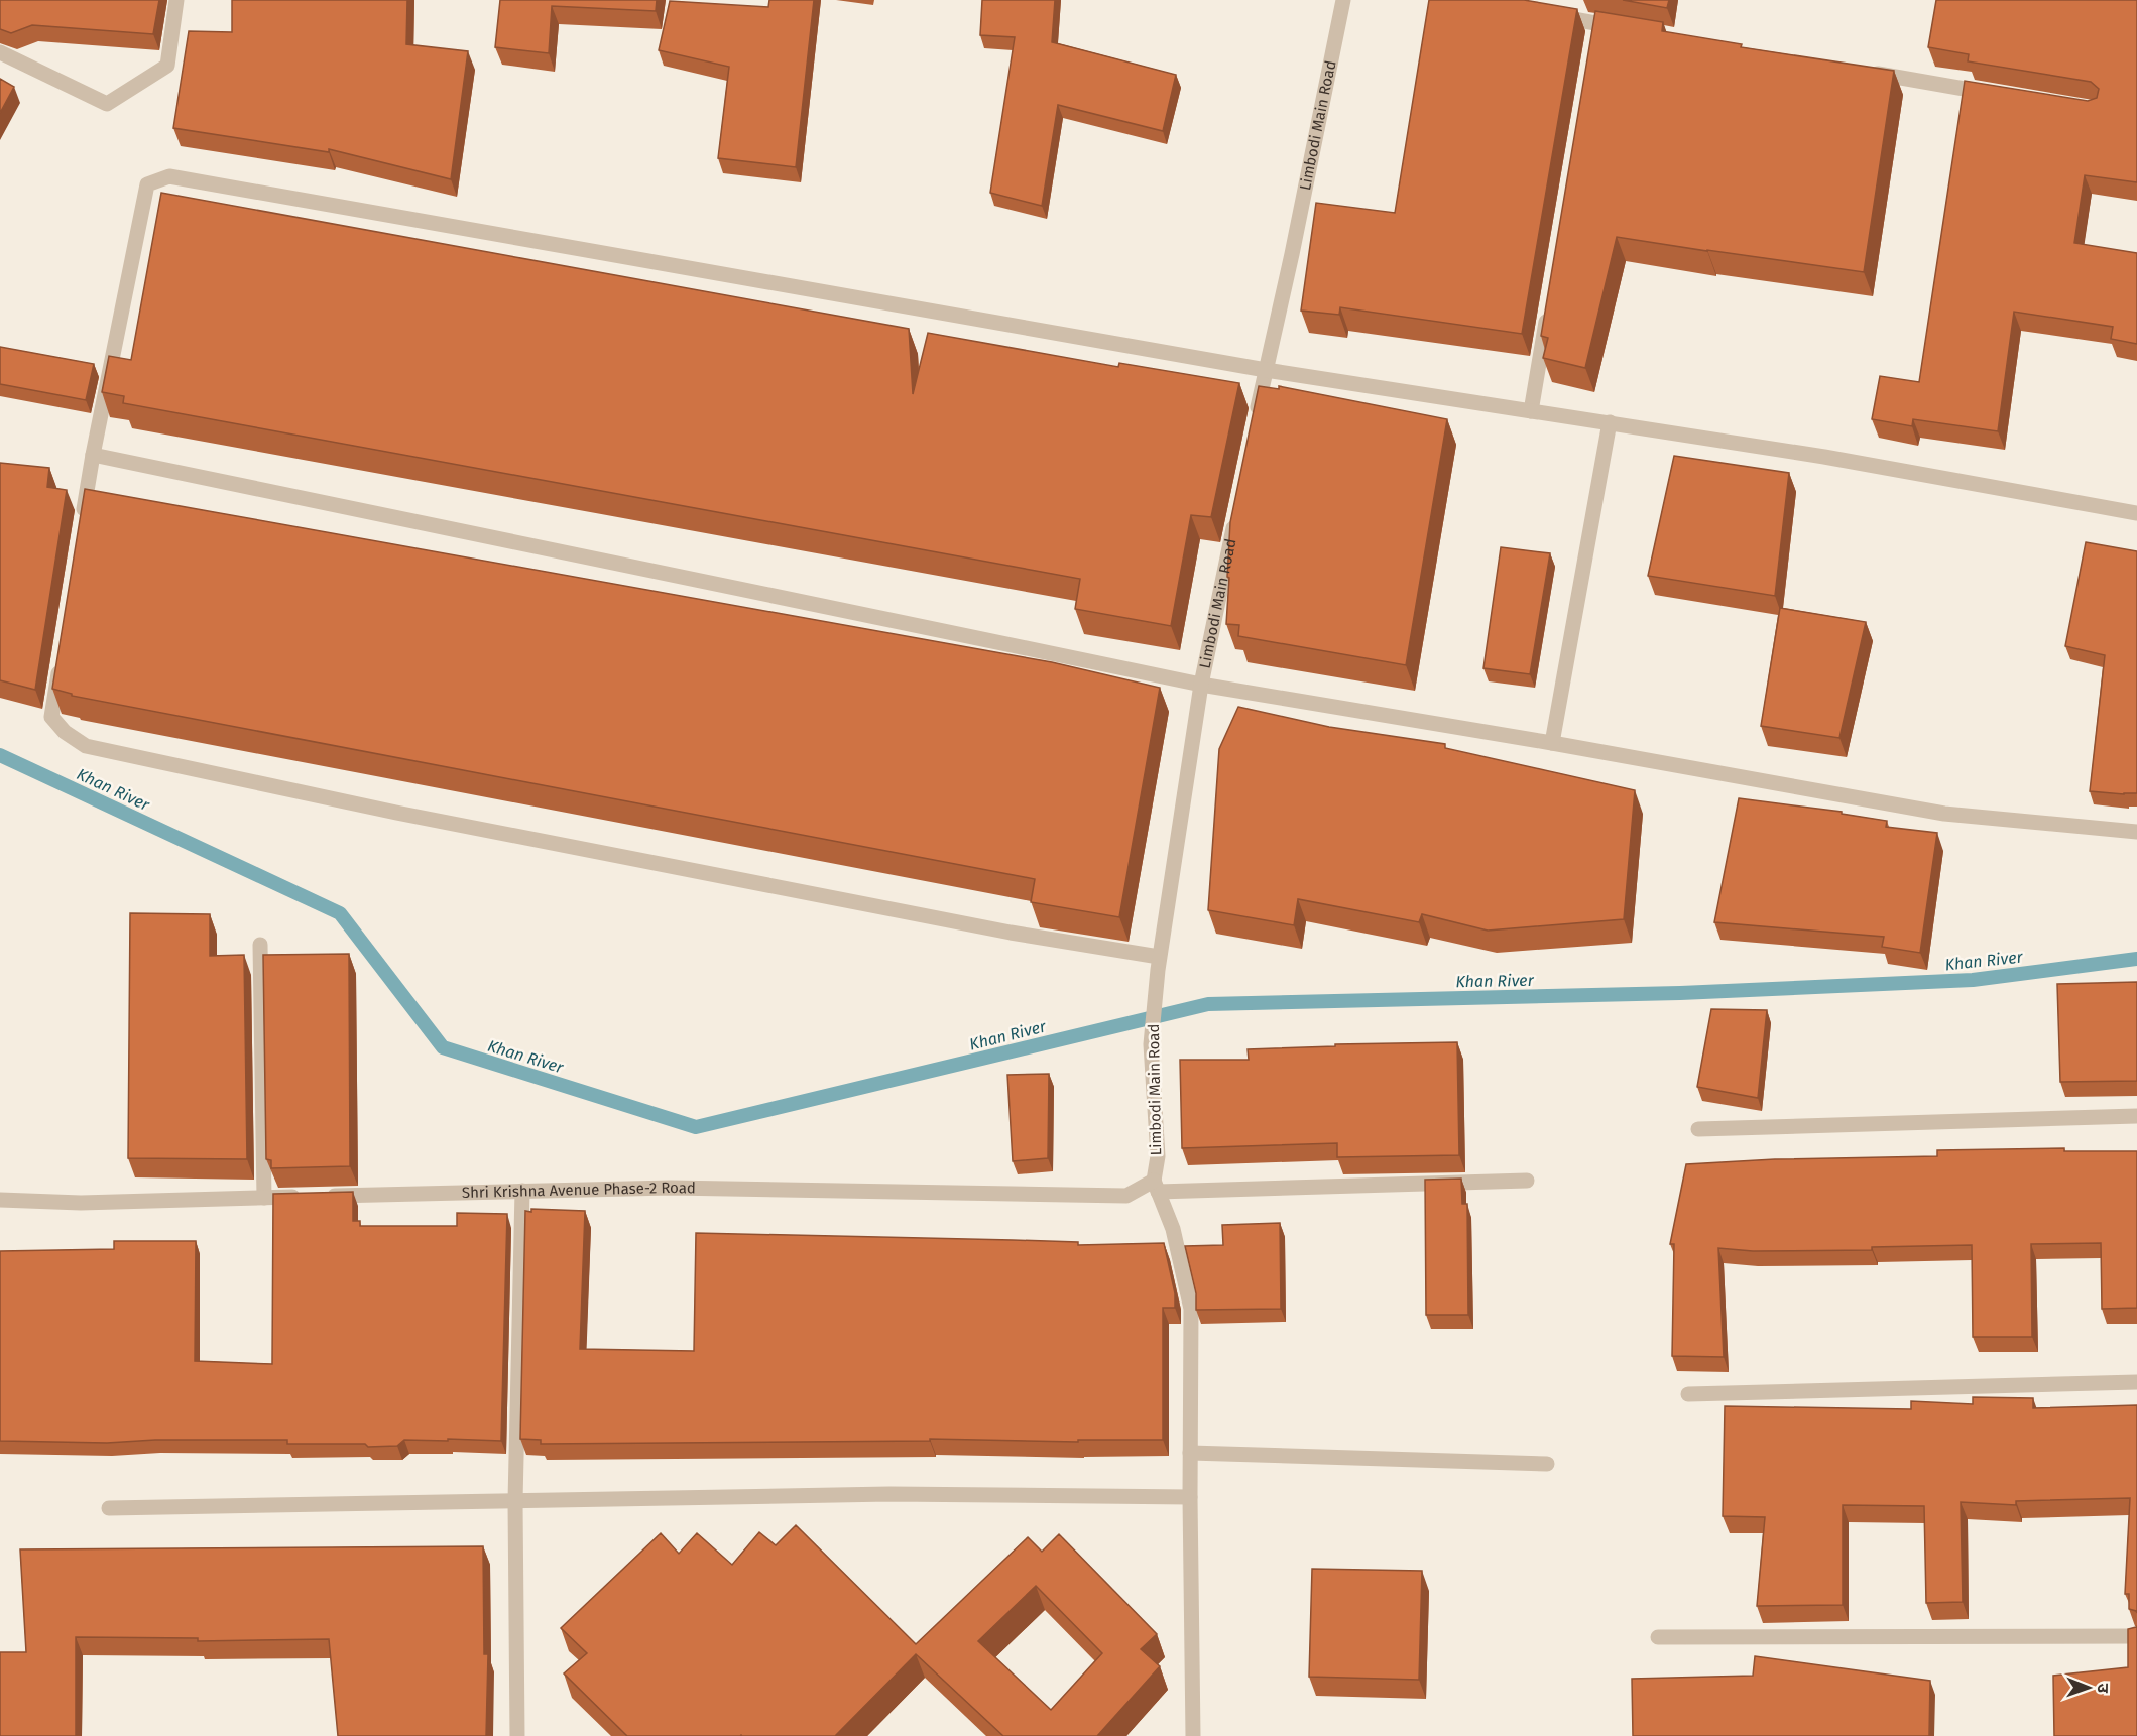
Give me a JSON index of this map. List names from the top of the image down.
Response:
{
  "streets": {
    "street": ["Limbodi Main Road", "Shri Krishna Avenue Phase-2 Road"]
  },
  "crossings": [
    ["Limbodi Main Road", "Shri Krishna Avenue Phase-2 Road"]
  ],
  "water": ["Khan River"],
  "north": "right"
}
